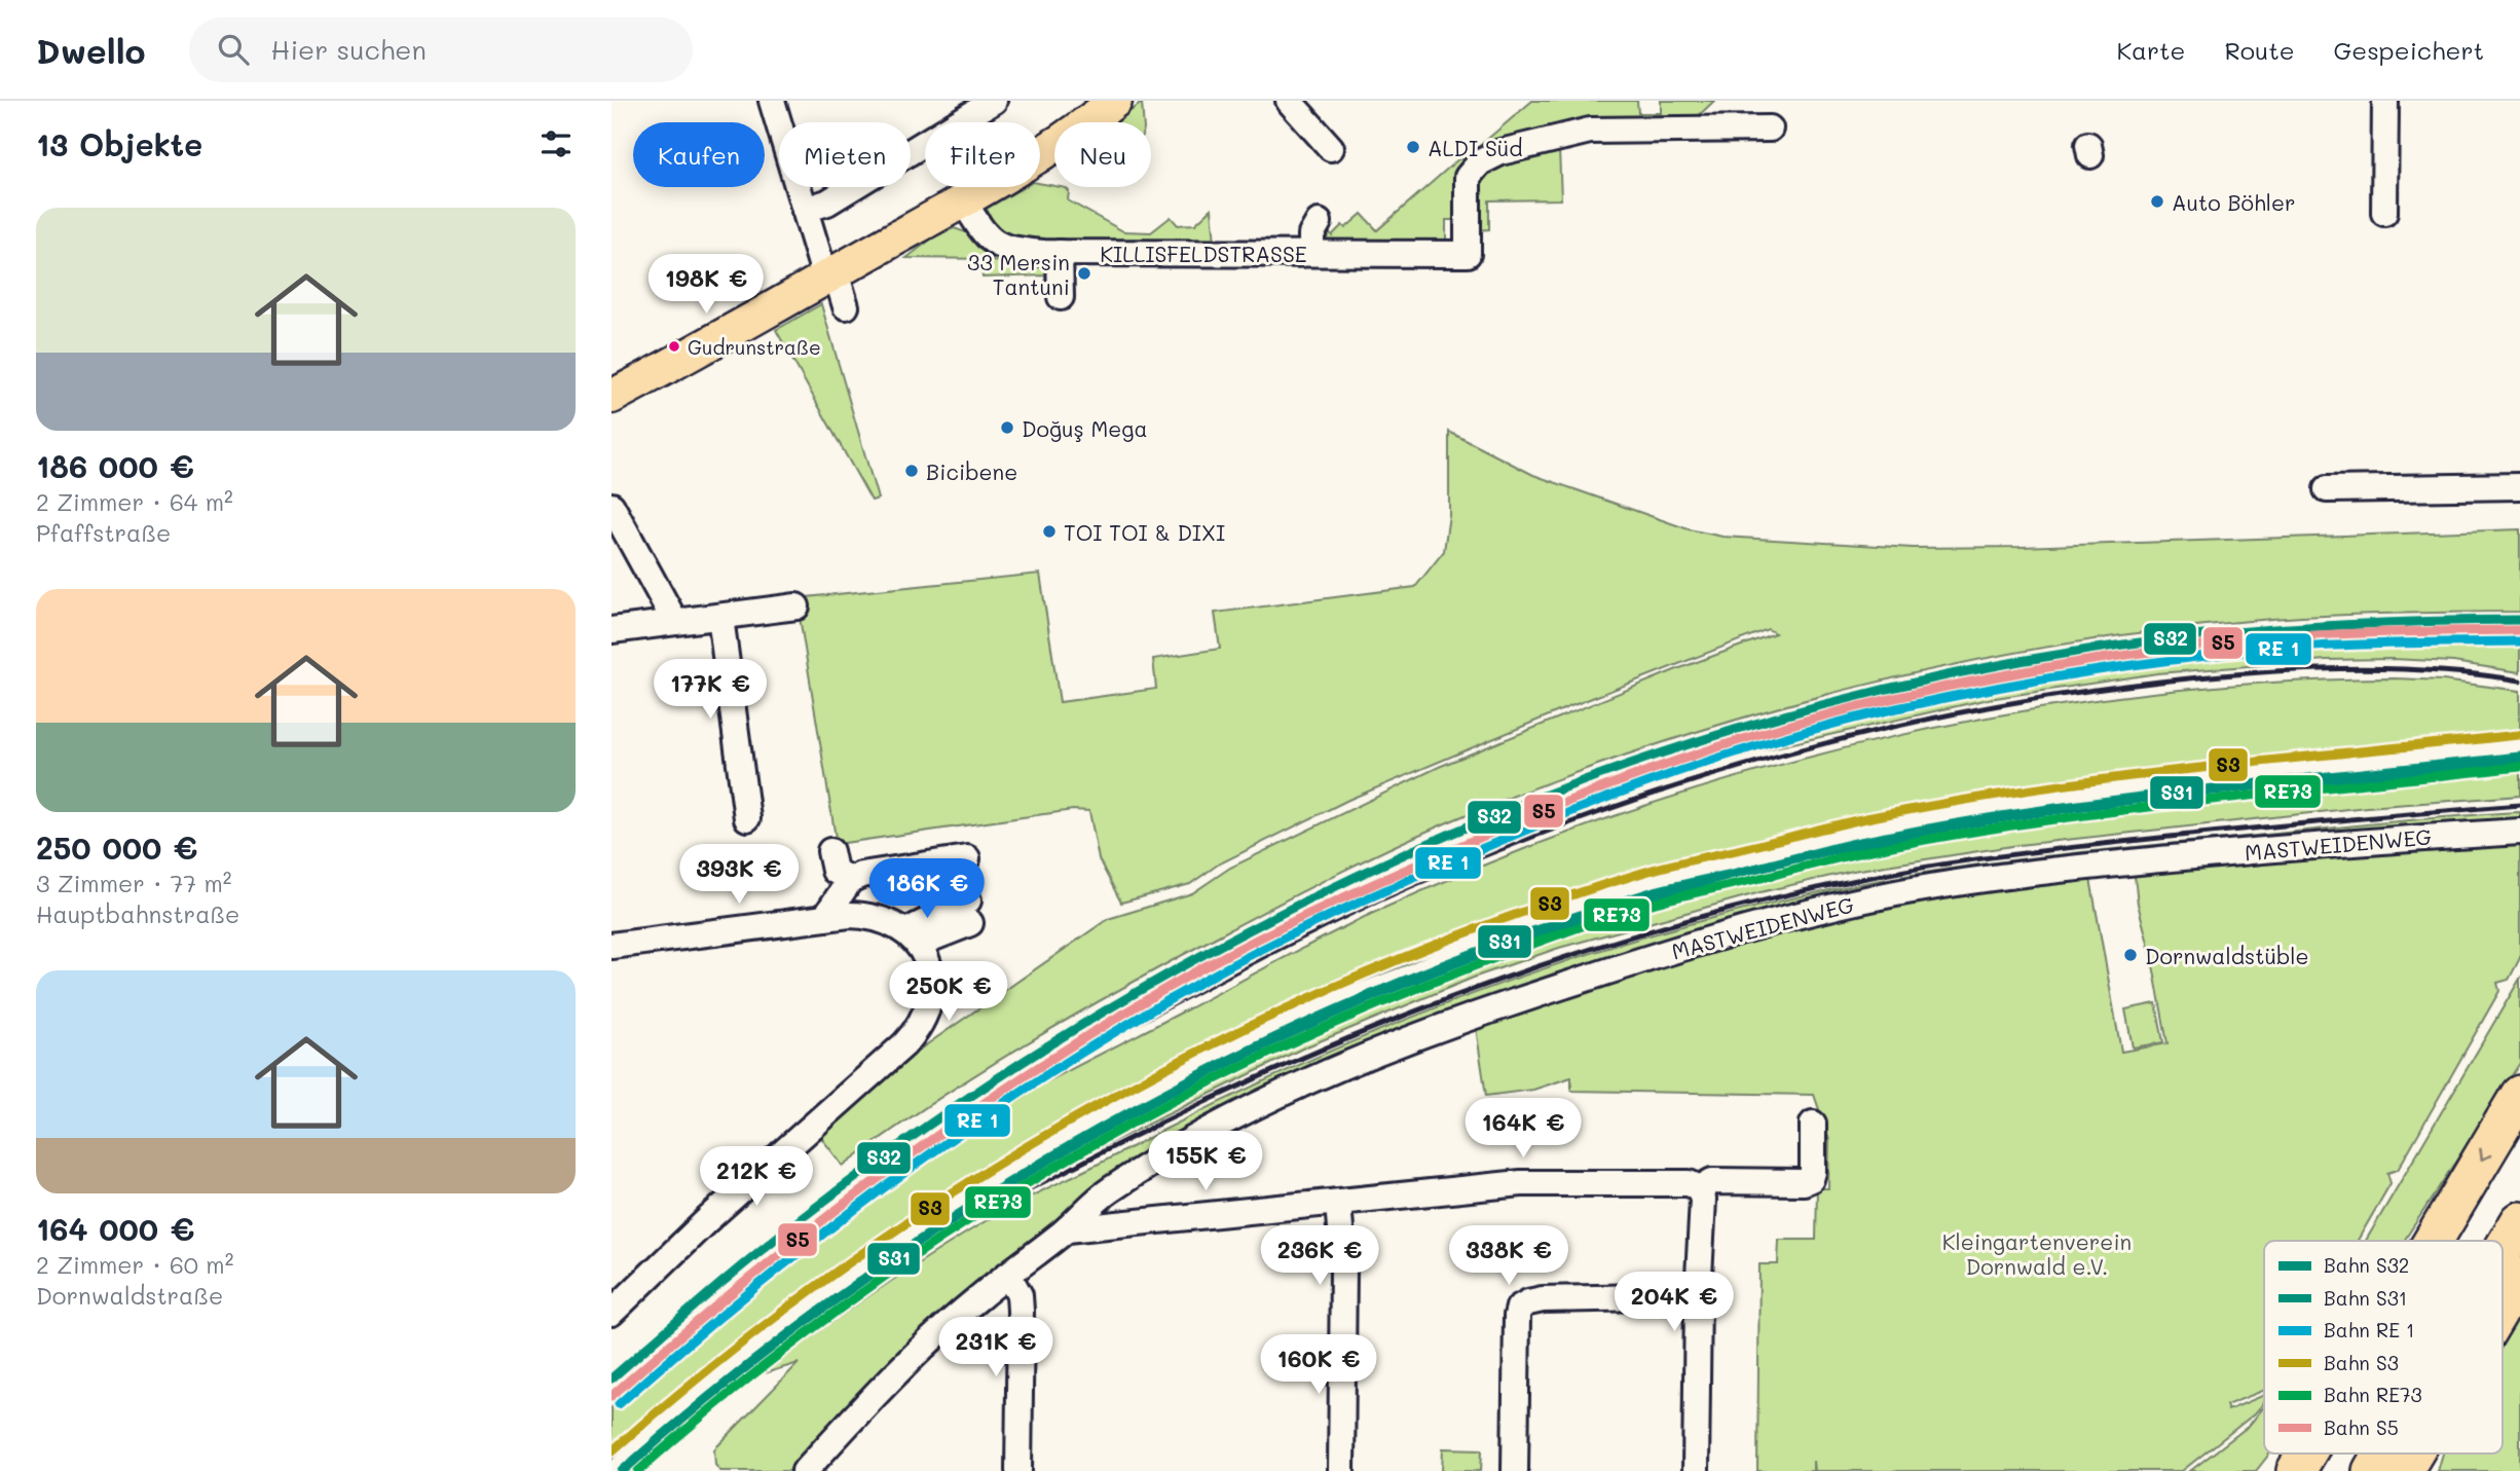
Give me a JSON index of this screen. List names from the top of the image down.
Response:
{
  "streets": {
    "street": ["KILLISFELDSTRASSE", "MASTWEIDENWEG"]
  },
  "parks": ["Kleingartenverein Dornwald e.V."],
  "places": [
    "ALDI Süd",
    "Auto Böhler",
    "33 Mersin Tantuni",
    "Gudrunstraße",
    "Doğuş Mega",
    "Bicibene",
    "TOI TOI & DIXI",
    "Dornwaldstüble"
  ],
  "lines": [
    "rail line S32",
    "rail line S5",
    "rail line S3",
    "rail line S31",
    "rail line RE73"
  ],
  "legend": [
    "Bahn S32",
    "Bahn S31",
    "Bahn RE 1",
    "Bahn S3",
    "Bahn RE73",
    "Bahn S5"
  ],
  "page": {
    "header": "Dwello",
    "search": "Hier suchen",
    "nav": ["Karte", "Route", "Gespeichert"],
    "heading": "13 Objekte",
    "chip": [
      "Kaufen",
      "Mieten",
      "Filter",
      "Neu"
    ],
    "list": [
      {
        "name": "186 000 €",
        "note": "2 Zimmer · 64 m² · Pfaffstraße"
      },
      {
        "name": "250 000 €",
        "note": "3 Zimmer · 77 m² · Hauptbahnstraße"
      },
      {
        "name": "164 000 €",
        "note": "2 Zimmer · 60 m² · Dornwaldstraße"
      }
    ],
    "price": [
      "198K €",
      "177K €",
      "393K €",
      "186K €",
      "250K €",
      "164K €",
      "155K €",
      "212K €",
      "236K €",
      "338K €",
      "204K €",
      "231K €",
      "160K €"
    ]
  }
}
